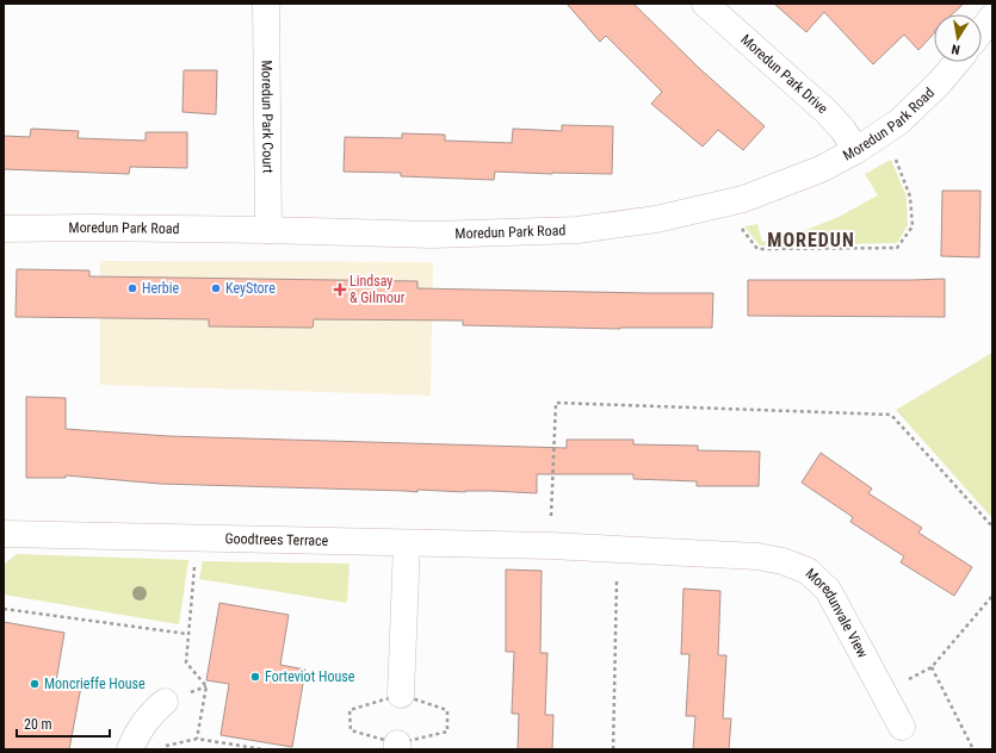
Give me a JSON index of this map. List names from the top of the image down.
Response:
{
  "streets": {
    "street": [
      "Moredun Park Drive",
      "Moredun Park Court",
      "Moredun Park Road",
      "Goodtrees Terrace",
      "Moredunvale View"
    ]
  },
  "crossings": [
    ["Moredun Park Drive", "Moredun Park Road"],
    ["Moredun Park Court", "Moredun Park Road"],
    ["Goodtrees Terrace", "Moredunvale View"]
  ],
  "districts": ["MOREDUN"],
  "places": {
    "other": [
      "Herbie",
      "KeyStore",
      "Forteviot House",
      "Moncrieffe House"
    ],
    "health": ["Lindsay & Gilmour"]
  },
  "scale_bar": "20 m",
  "north": "bottom"
}
